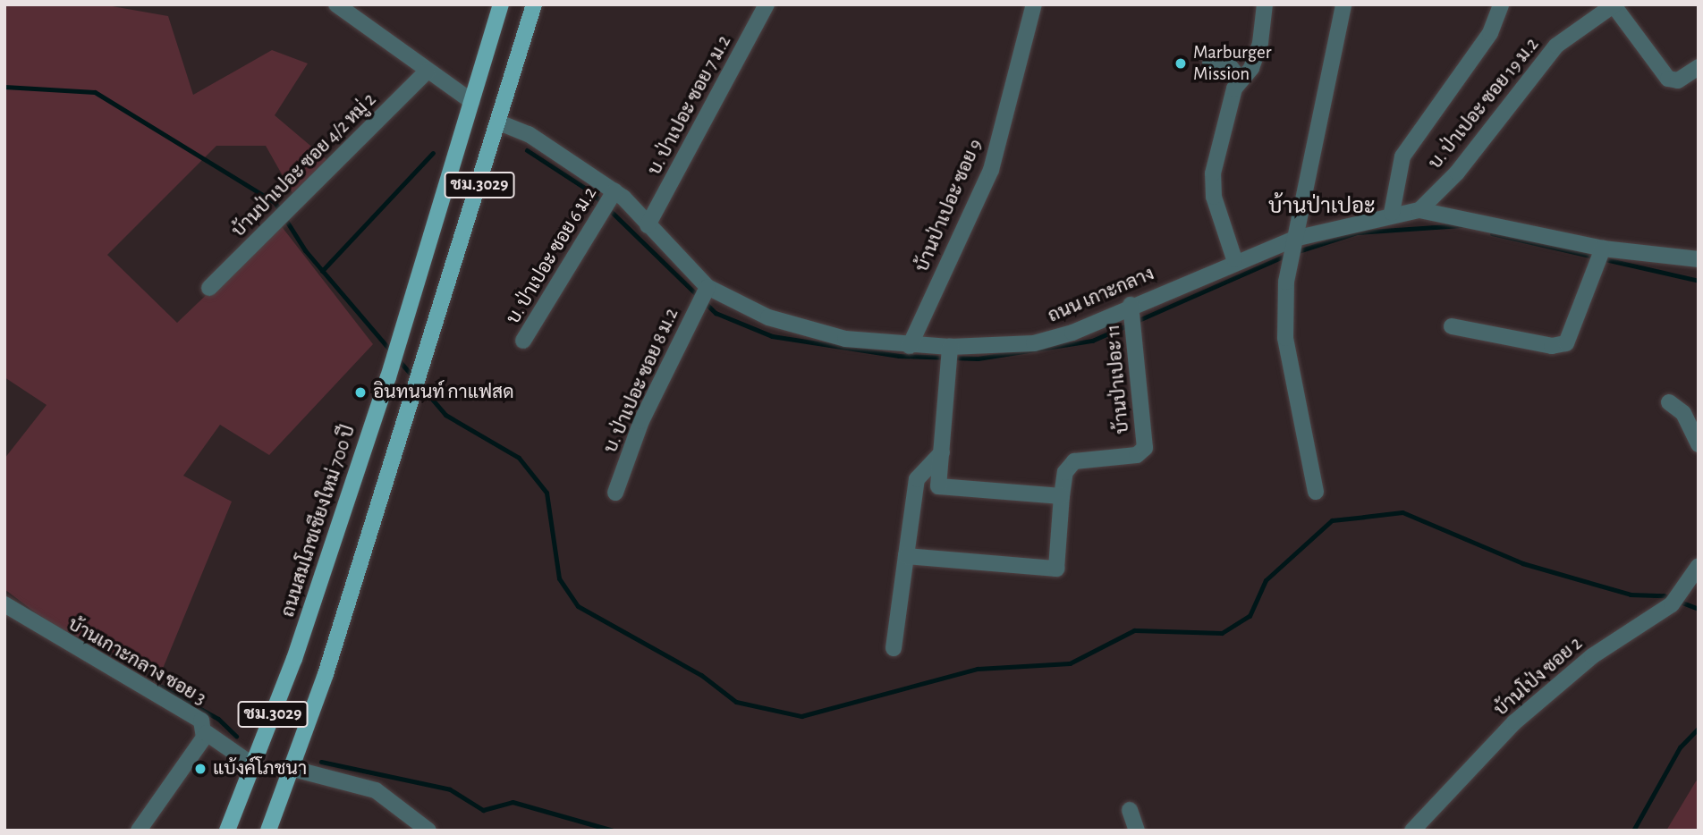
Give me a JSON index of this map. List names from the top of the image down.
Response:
{
  "streets": {
    "main road": ["ชม.3029", "ถนนสมโภชเชียงใหม่ 700 ปี"],
    "street": [
      "บ. ป่าเปอะ ซอย 19 ม.2",
      "บ. ป่าเปอะ ซอย 7 ม.2",
      "บ้านป่าเปอะ ซอย 4/2 หมู่ 2",
      "บ้านป่าเปอะ ซอย 9",
      "บ. ป่าเปอะ ซอย 6 ม.2",
      "ถนน เกาะกลาง",
      "บ้านป่าเปอะ 11",
      "บ. ป่าเปอะ ซอย 8 ม.2",
      "บ้านเกาะกลาง ซอย 3",
      "บ้านโป่ง ซอย 2"
    ]
  },
  "crossings": [
    ["บ. ป่าเปอะ ซอย 19 ม.2", "ถนน เกาะกลาง"],
    ["บ. ป่าเปอะ ซอย 7 ม.2", "ถนน เกาะกลาง"],
    ["ชม.3029", "ถนน เกาะกลาง"],
    ["บ้านป่าเปอะ ซอย 9", "ถนน เกาะกลาง"],
    ["บ. ป่าเปอะ ซอย 6 ม.2", "ถนน เกาะกลาง"],
    ["ถนน เกาะกลาง", "บ้านป่าเปอะ 11"],
    ["ถนน เกาะกลาง", "บ. ป่าเปอะ ซอย 8 ม.2"]
  ],
  "districts": ["บ้านป่าเปอะ"],
  "places": ["Marburger Mission", "อินทนนท์ กาแฟสด", "แบ้งค์โภชนา"]
}
